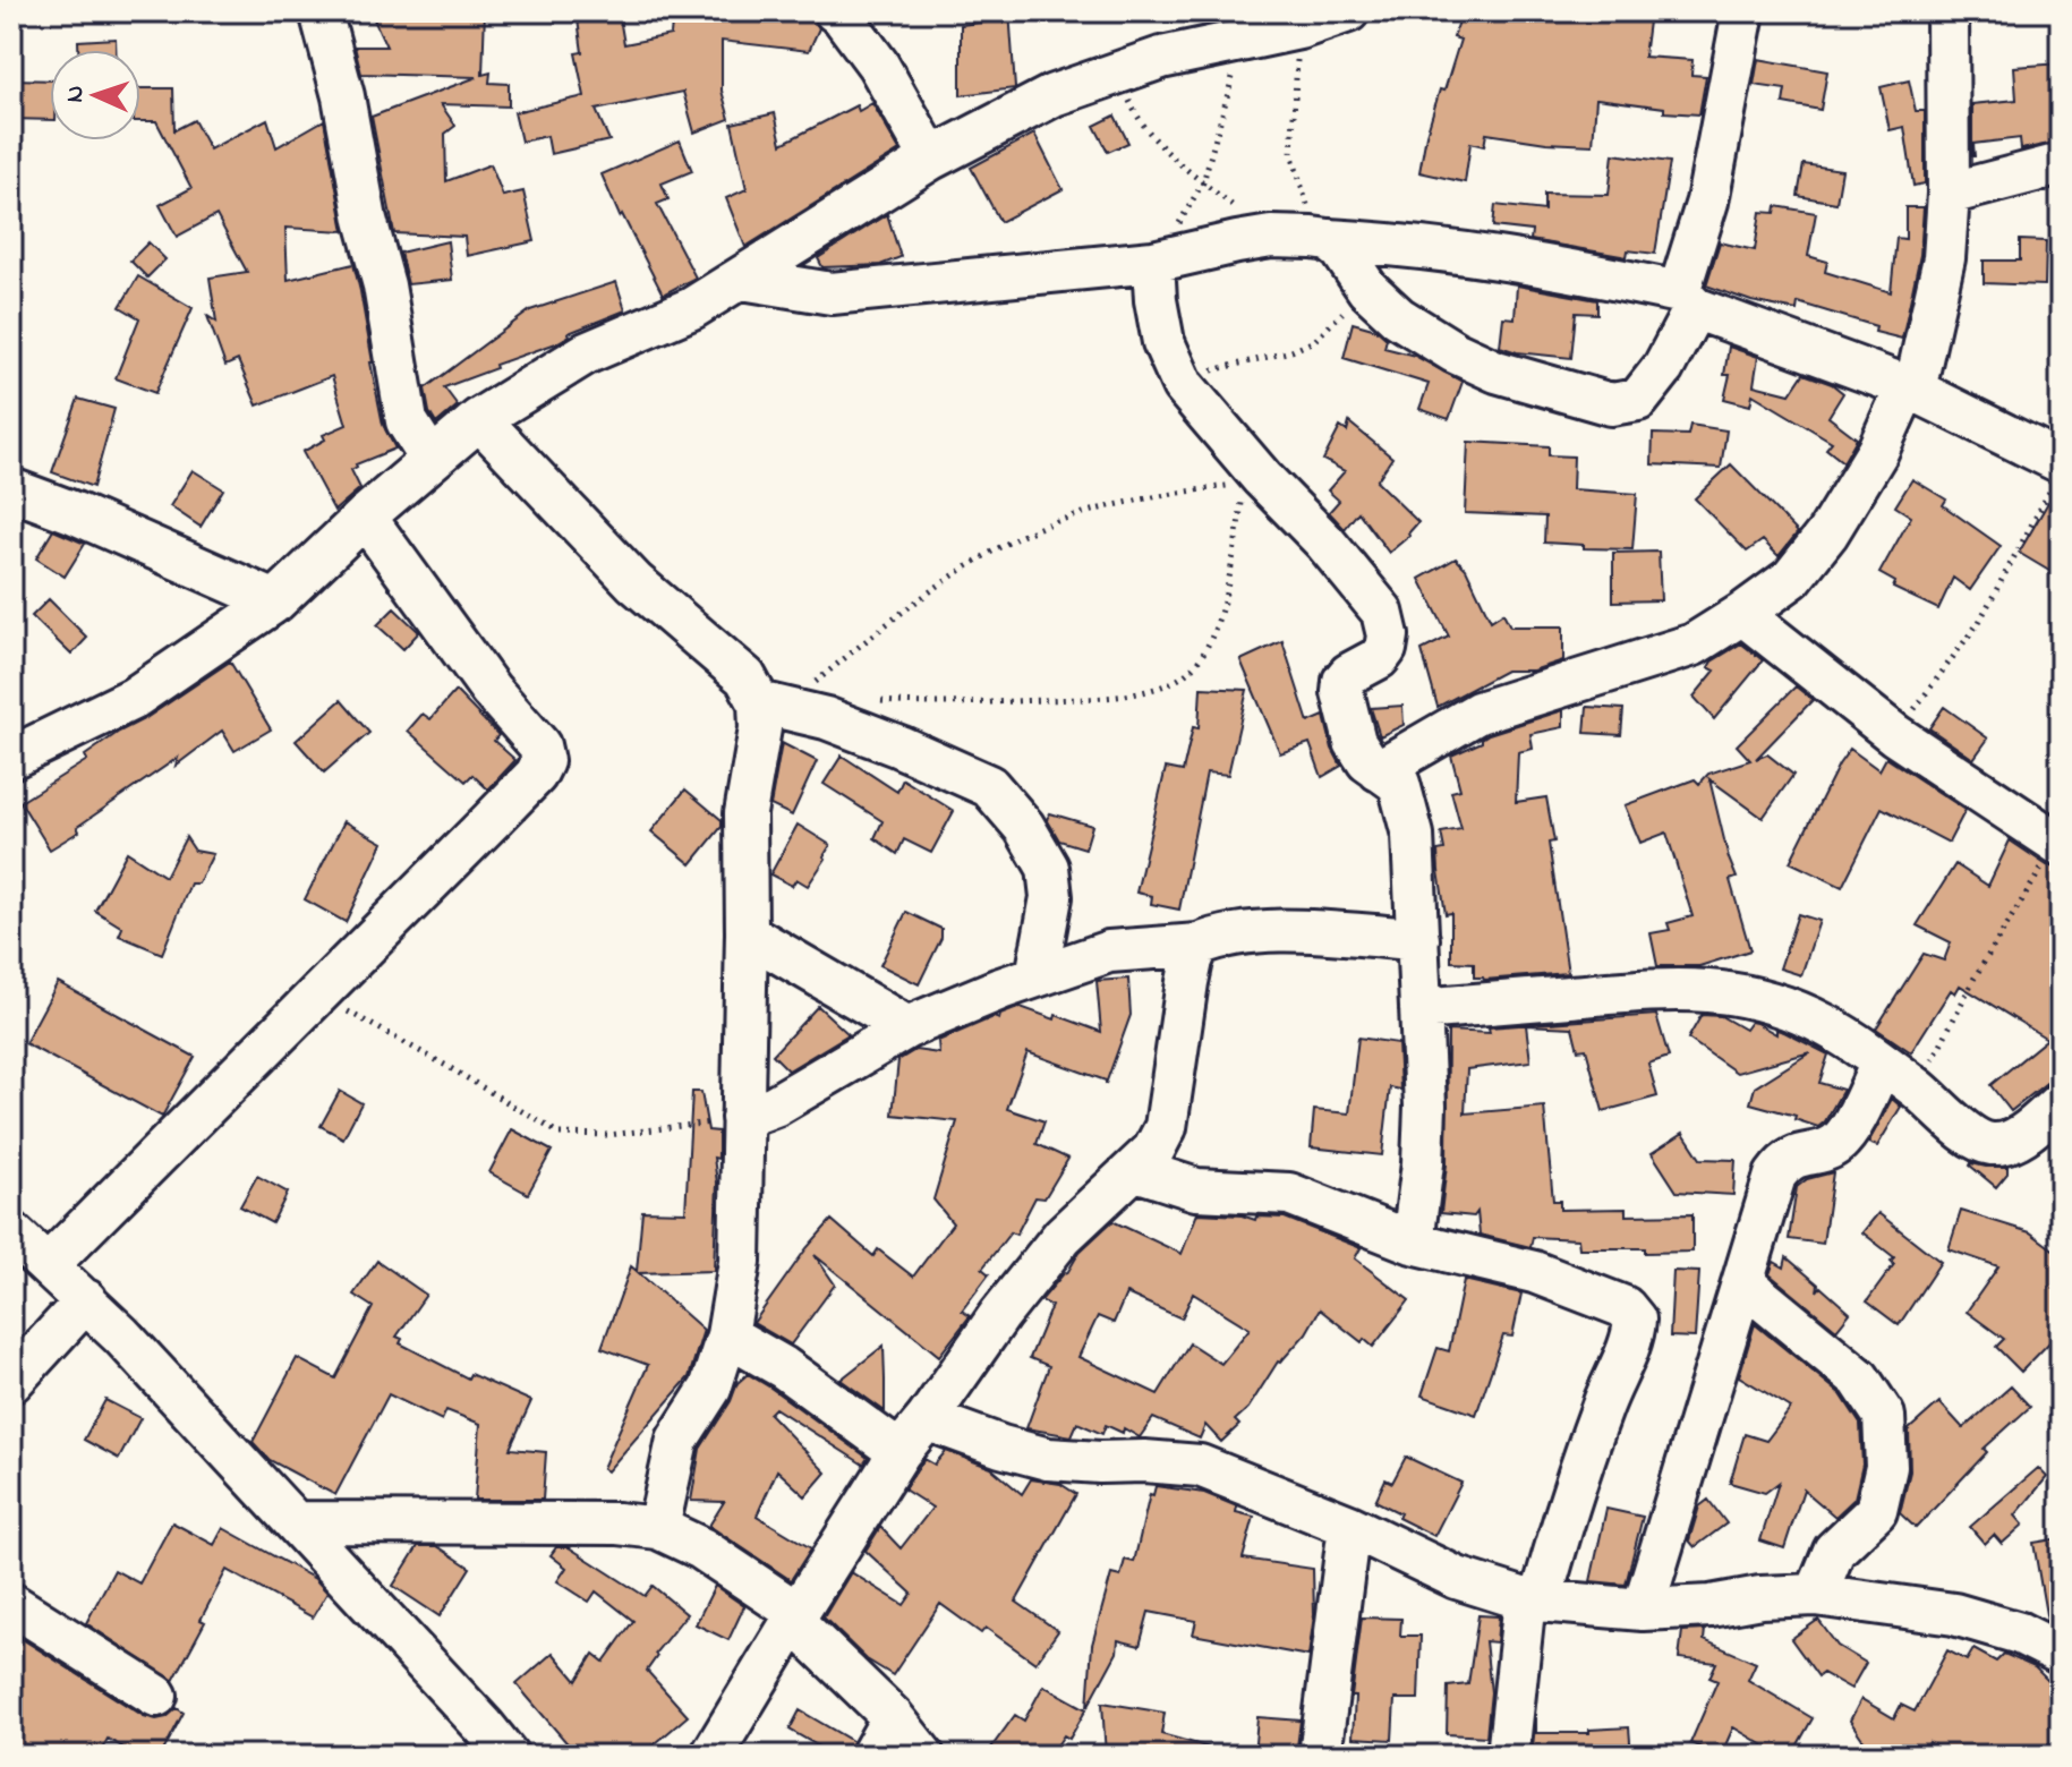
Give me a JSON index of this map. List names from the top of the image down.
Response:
{
  "north": "left"
}
